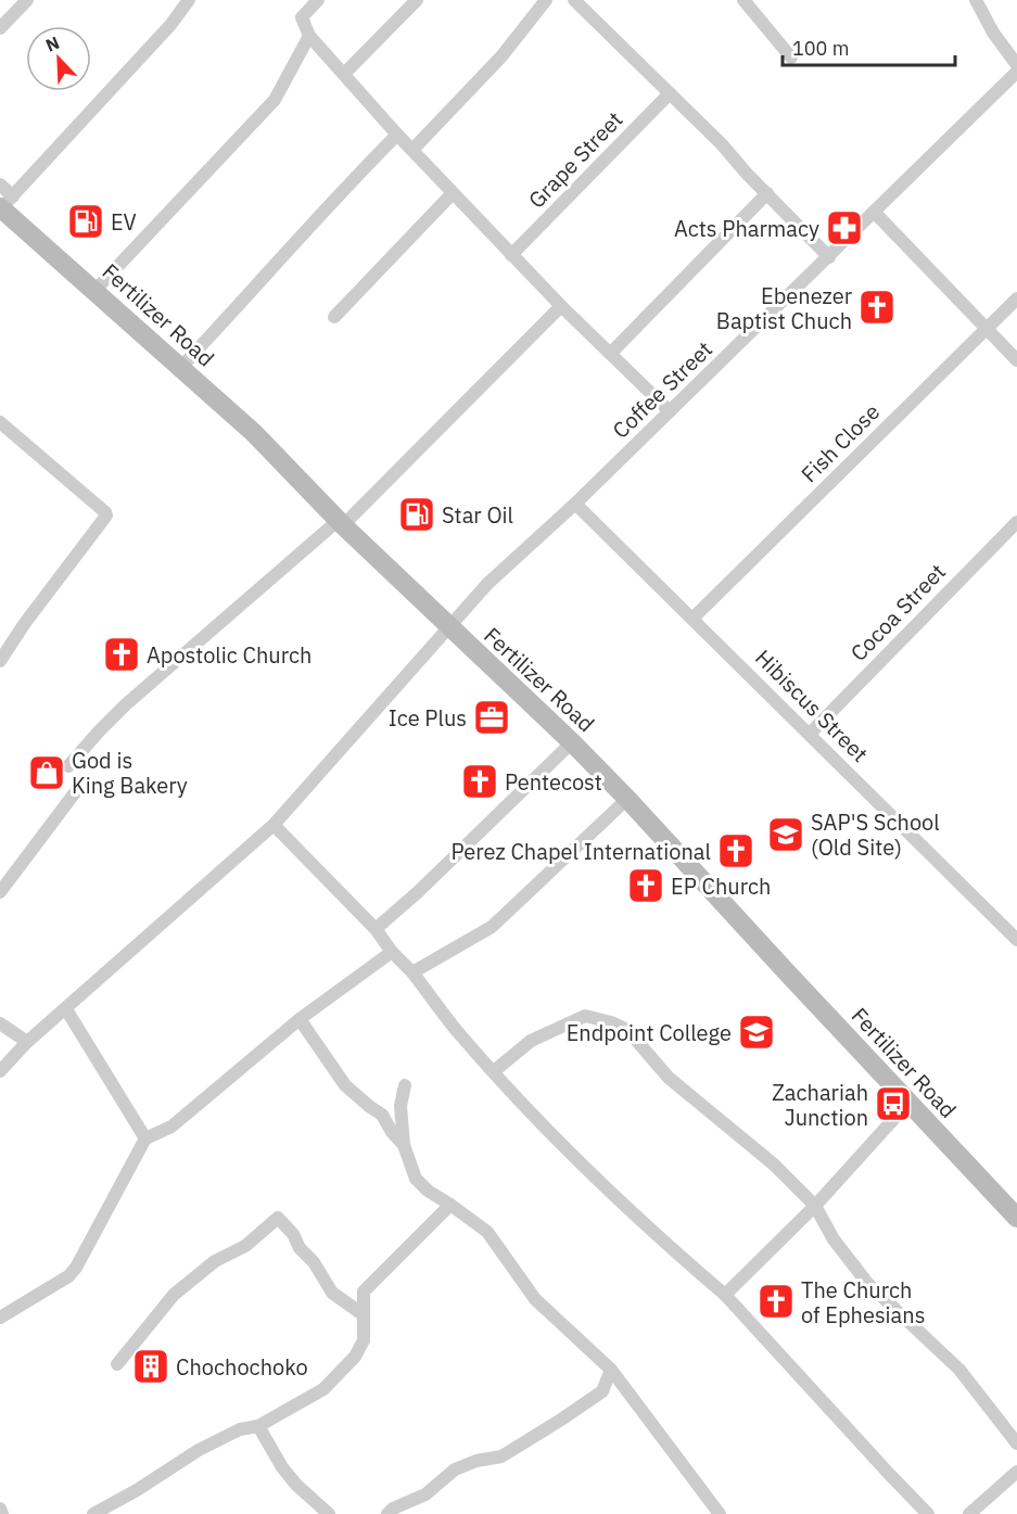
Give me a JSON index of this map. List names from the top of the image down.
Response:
{
  "streets": {
    "street": [
      "Grape Street",
      "Fertilizer Road",
      "Coffee Street",
      "Fish Close",
      "Cocoa Street",
      "Hibiscus Street"
    ]
  },
  "crossings": [
    ["Fertilizer Road", "Coffee Street"],
    ["Coffee Street", "Hibiscus Street"],
    ["Fish Close", "Hibiscus Street"],
    ["Cocoa Street", "Hibiscus Street"]
  ],
  "places": {
    "fuel station": ["EV", "Star Oil"],
    "pharmacy": ["Acts Pharmacy"],
    "church": [
      "Ebenezer Baptist Chuch",
      "Apostolic Church",
      "Pentecost",
      "Perez Chapel International",
      "EP Church",
      "The Church of Ephesians"
    ],
    "office": ["Ice Plus"],
    "shop": ["God is King Bakery"],
    "school or university": ["SAP'S School (Old Site)", "Endpoint College"],
    "bus stop": ["Zachariah Junction"],
    "building": ["Chochochoko"]
  },
  "scale_bar": "100 m",
  "north": "top left"
}
